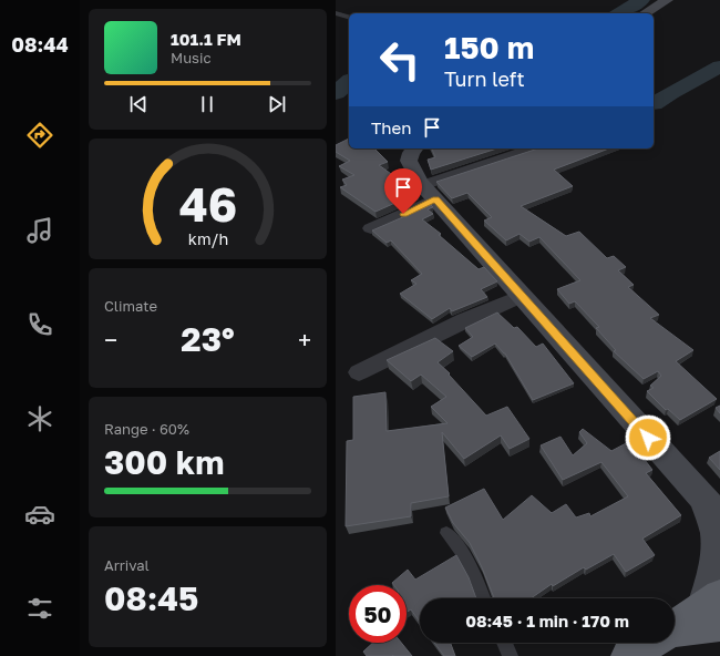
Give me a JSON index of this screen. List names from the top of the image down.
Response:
{
  "page": {
    "tabs": "08:44",
    "turn": ["150 m", "Turn left"],
    "song": ["101.1 FM", "Music"],
    "then": "Then",
    "tile": [
      "Climate",
      ["Range · 60%", "300 km"],
      ["Arrival", "08:45"]
    ],
    "heat": ["−", "23°", "+"],
    "limit": "50",
    "trip": "08:45 · 1 min · 170 m",
    "gauge": ["46", "km/h"]
  }
}
